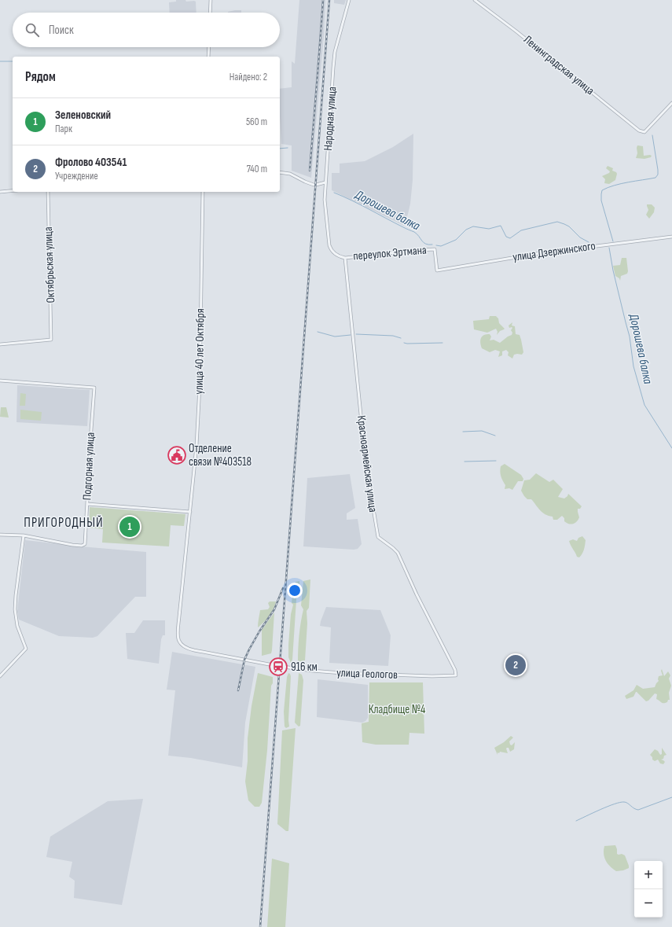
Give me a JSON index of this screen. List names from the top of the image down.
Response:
{
  "streets": {
    "street": [
      "Ленинградская улица",
      "Народная улица",
      "улица Дзержинского",
      "переулок Эртмана",
      "Октябрьская улица",
      "улица 40 лет Октября",
      "Красноармейская улица",
      "Подгорная улица",
      "улица Геологов"
    ]
  },
  "crossings": [
    ["Народная улица", "переулок Эртмана"],
    ["Народная улица", "Красноармейская улица"],
    ["улица Дзержинского", "переулок Эртмана"],
    ["переулок Эртмана", "Красноармейская улица"],
    ["улица 40 лет Октября", "улица Геологов"],
    ["Красноармейская улица", "улица Геологов"]
  ],
  "districts": ["ПРИГОРОДНЫЙ"],
  "water": ["Дорошева балка"],
  "parks": ["Кладбище №4"],
  "places": {
    "public building": ["Отделение связи №403518"],
    "station": ["916 км"]
  },
  "page": {
    "search": "Поиск",
    "heading": ["Рядом", "Найдено: 2"],
    "list": [
      {
        "mark": "1",
        "name": "Зеленовский",
        "note": "Парк",
        "value": "560 m"
      },
      {
        "mark": "2",
        "name": "Фролово 403541",
        "note": "Учреждение",
        "value": "740 m"
      }
    ],
    "pins": ["1", "2"],
    "map_buttons": ["+", "−"]
  }
}
